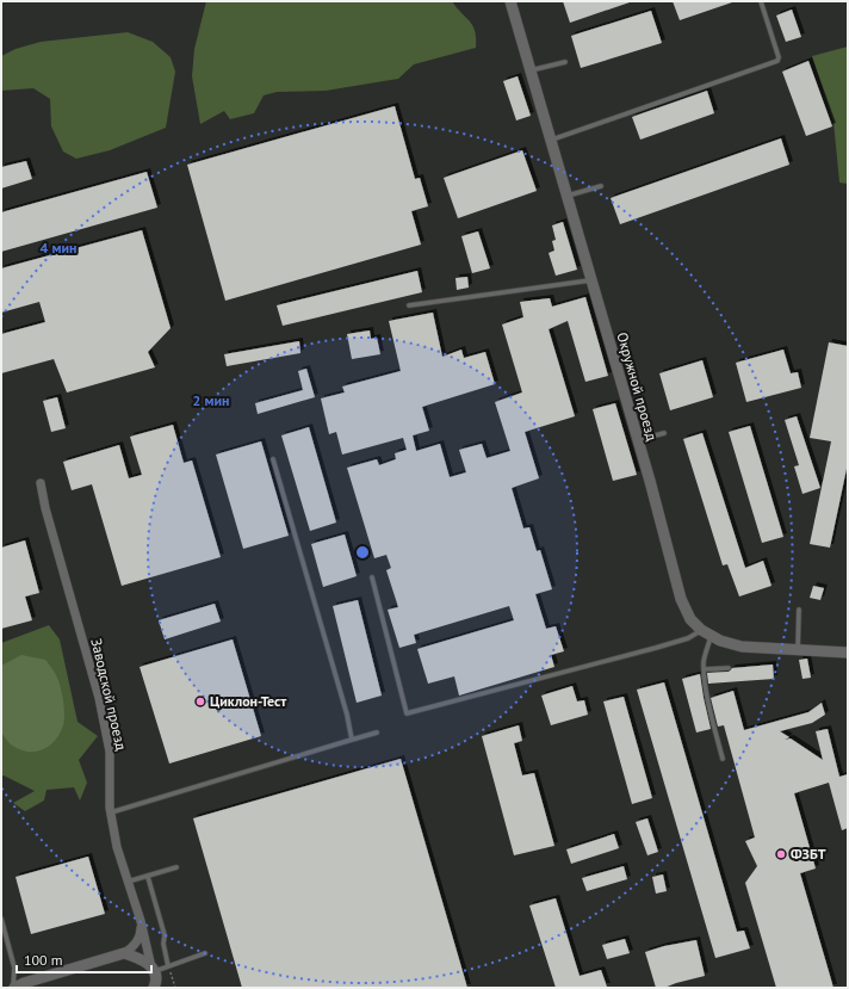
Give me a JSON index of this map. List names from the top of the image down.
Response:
{
  "streets": {
    "street": ["Окружной проезд", "Заводской проезд"]
  },
  "places": ["Циклон-Тест", "ФЗБТ"],
  "scale_bar": "100 m",
  "rings": ["4 мин", "2 мин"]
}
